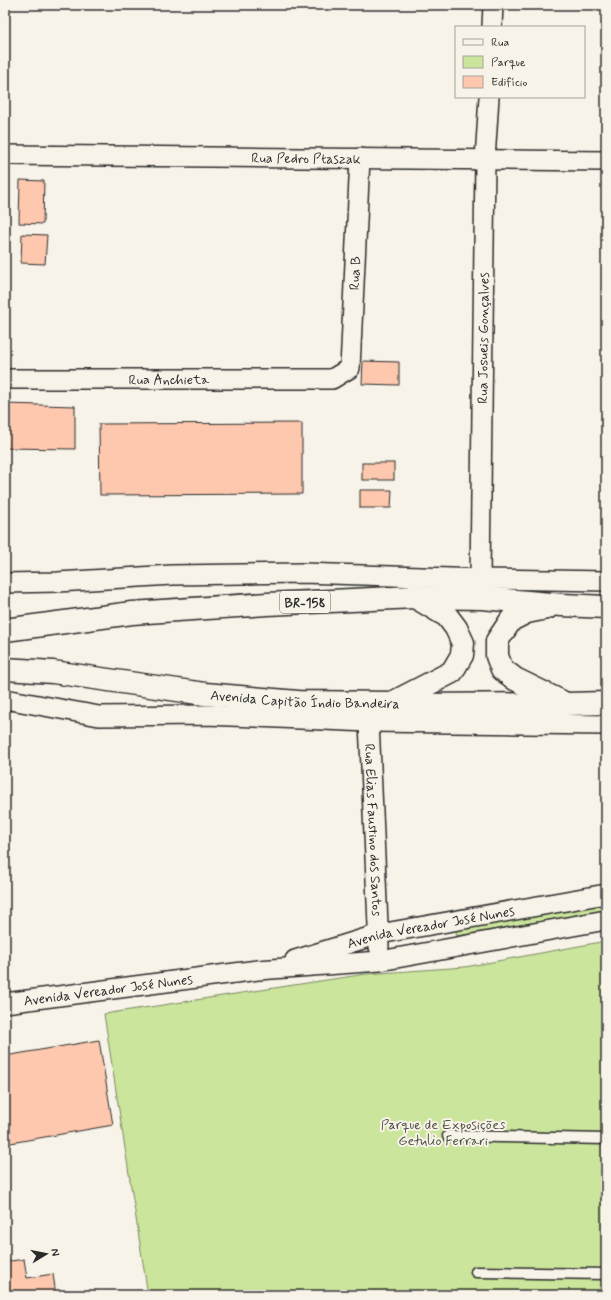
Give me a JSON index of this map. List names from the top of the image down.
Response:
{
  "streets": {
    "main road": ["BR-158", "Avenida Capitão Índio Bandeira"],
    "street": [
      "Rua Pedro Ptaszak",
      "Rua B",
      "Rua Josueis Gonçalves",
      "Rua Anchieta",
      "Rua Elias Faustino dos Santos",
      "Avenida Vereador José Nunes"
    ]
  },
  "crossings": [
    ["Rua Pedro Ptaszak", "Rua B"],
    ["Rua Pedro Ptaszak", "Rua Josueis Gonçalves"],
    ["Rua B", "Rua Anchieta"],
    ["Rua Elias Faustino dos Santos", "Avenida Vereador José Nunes"]
  ],
  "parks": ["Parque de Exposições Getulio Ferrari"],
  "legend": ["Rua", "Parque", "Edifício"],
  "north": "right"
}
